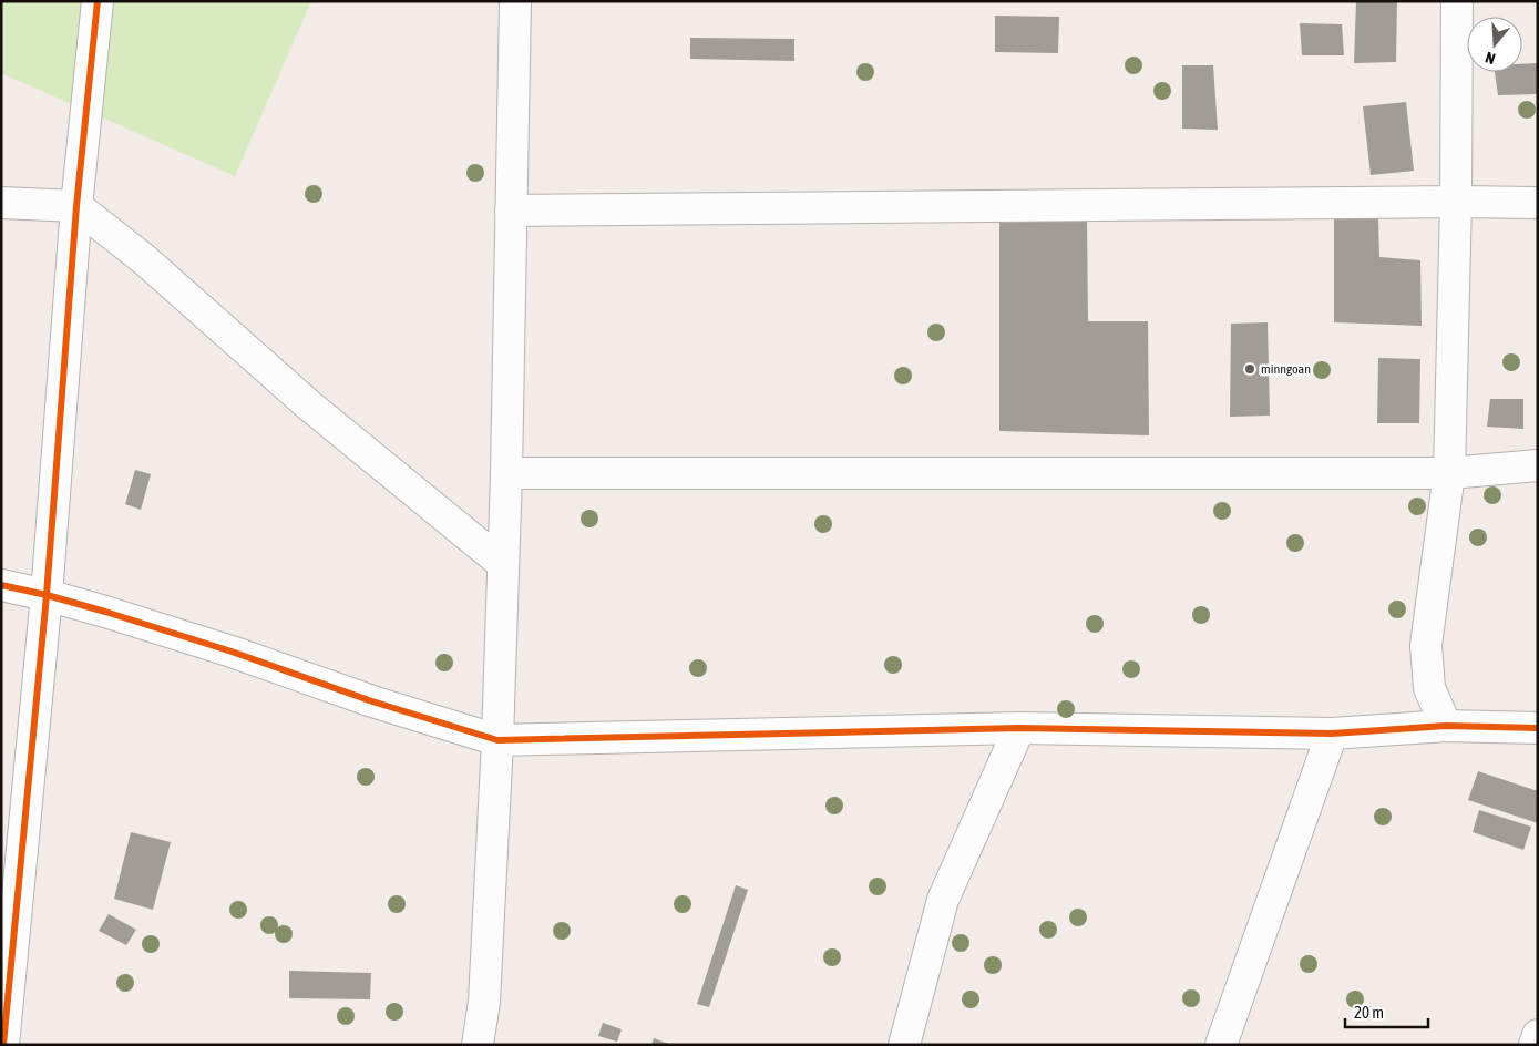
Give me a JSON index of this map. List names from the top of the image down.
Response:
{
  "places": ["minngoan"],
  "scale_bar": "20 m",
  "north": "bottom"
}
